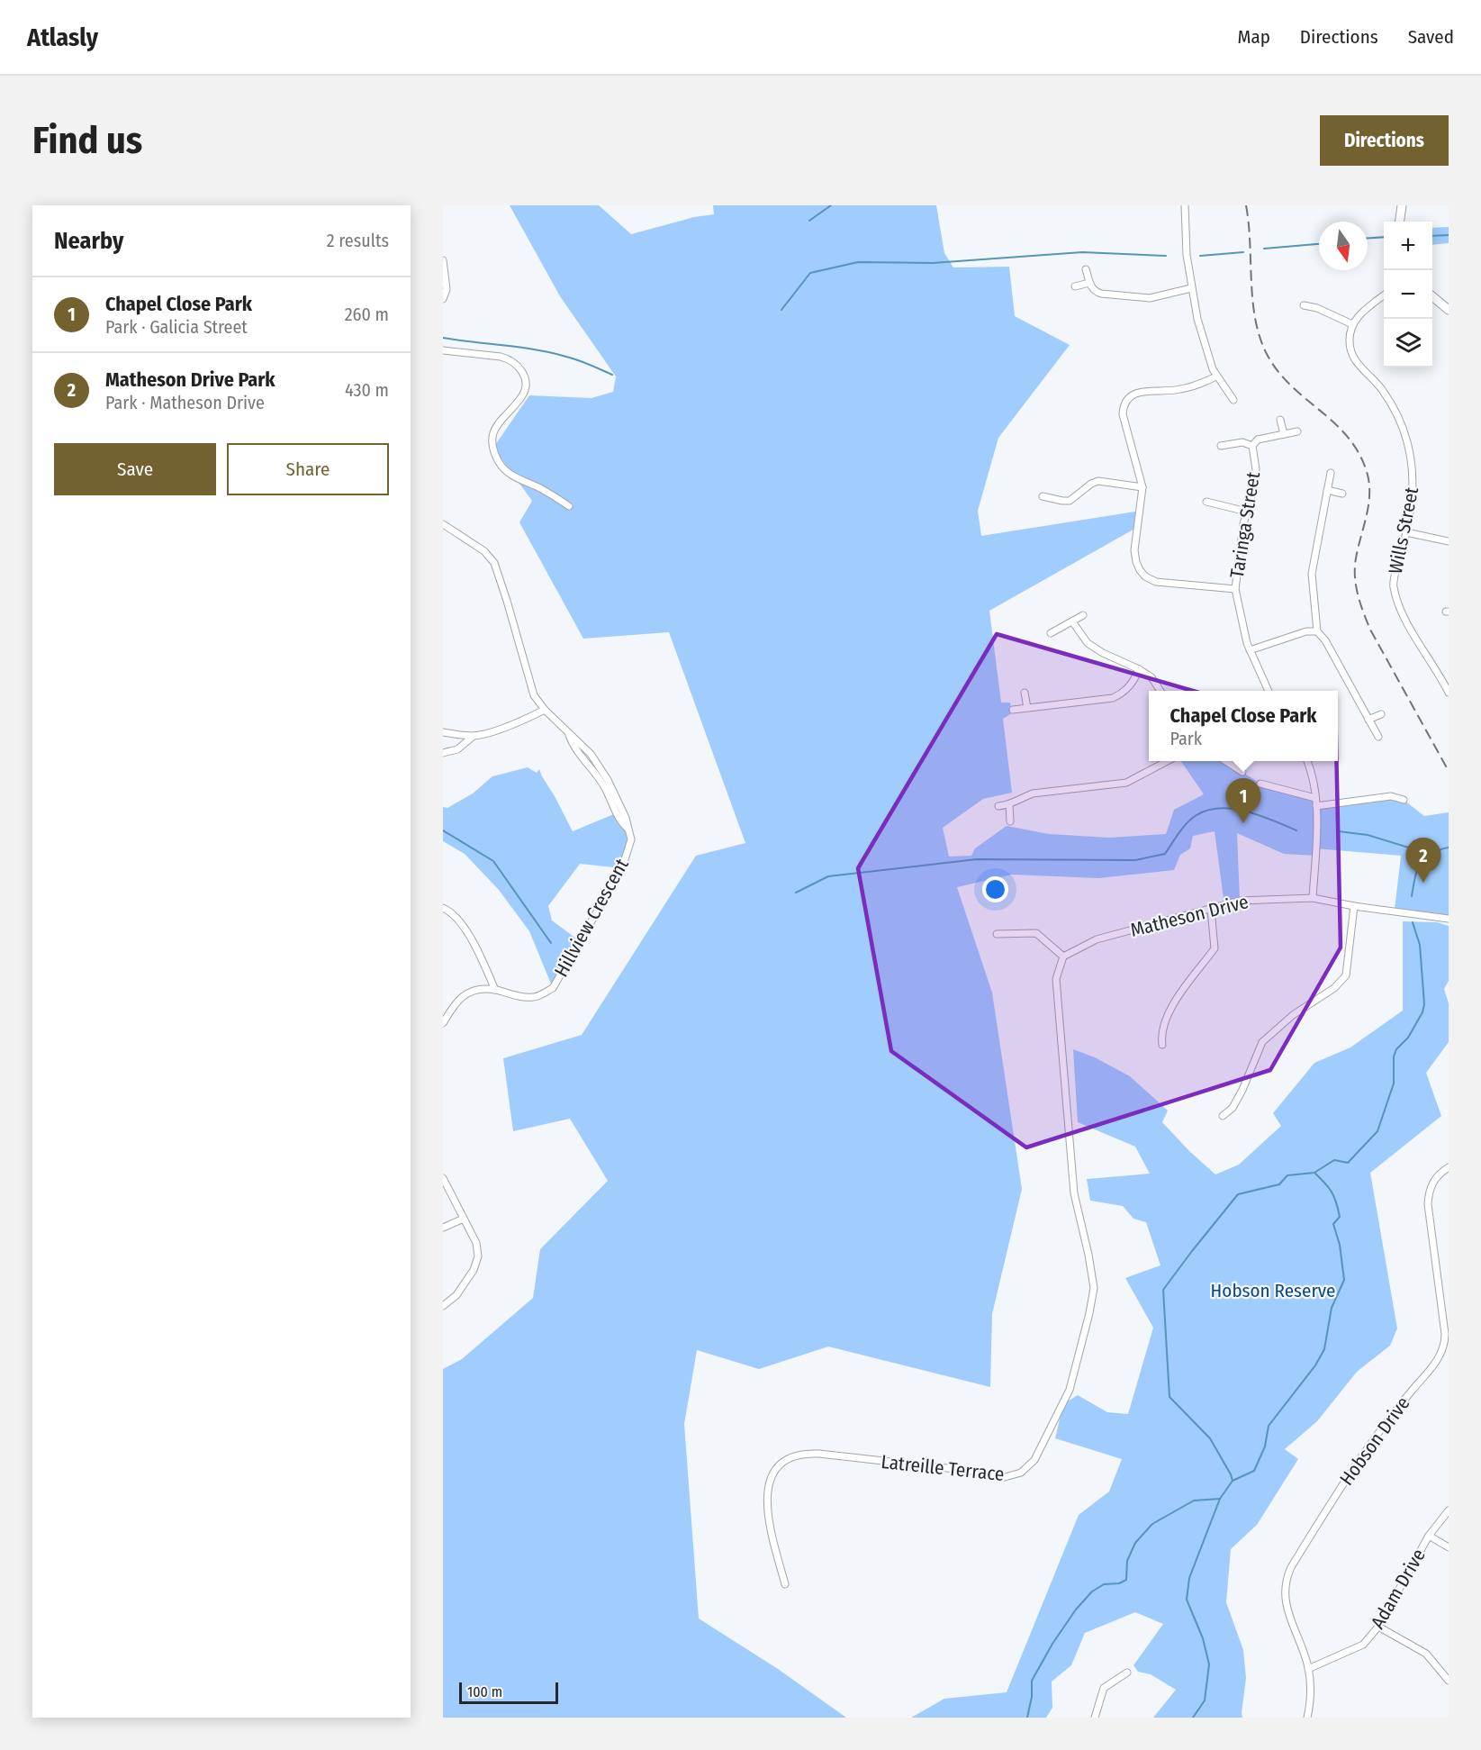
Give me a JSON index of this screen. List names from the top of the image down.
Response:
{
  "streets": {
    "street": [
      "Taringa Street",
      "Wills Street",
      "Matheson Drive",
      "Hillview Crescent",
      "Hobson Drive",
      "Latreille Terrace",
      "Adam Drive"
    ]
  },
  "crossings": [
    ["Matheson Drive", "Latreille Terrace"],
    ["Hobson Drive", "Adam Drive"]
  ],
  "parks": ["Hobson Reserve"],
  "scale_bar": "100 m",
  "north": "bottom",
  "page": {
    "header": "Atlasly",
    "nav": ["Map", "Directions", "Saved"],
    "buttons": [
      "Directions",
      ["Save", "Share"]
    ],
    "title": "Find us",
    "heading": ["Nearby", "2 results"],
    "map_buttons": ["+", "−"],
    "list": [
      {
        "mark": "1",
        "name": "Chapel Close Park",
        "note": "Park · Galicia Street",
        "value": "260 m"
      },
      {
        "mark": "2",
        "name": "Matheson Drive Park",
        "note": "Park · Matheson Drive",
        "value": "430 m"
      }
    ],
    "popup": ["Chapel Close Park", "Park"],
    "pins": ["1", "2"],
    "scale": "100 m"
  }
}
